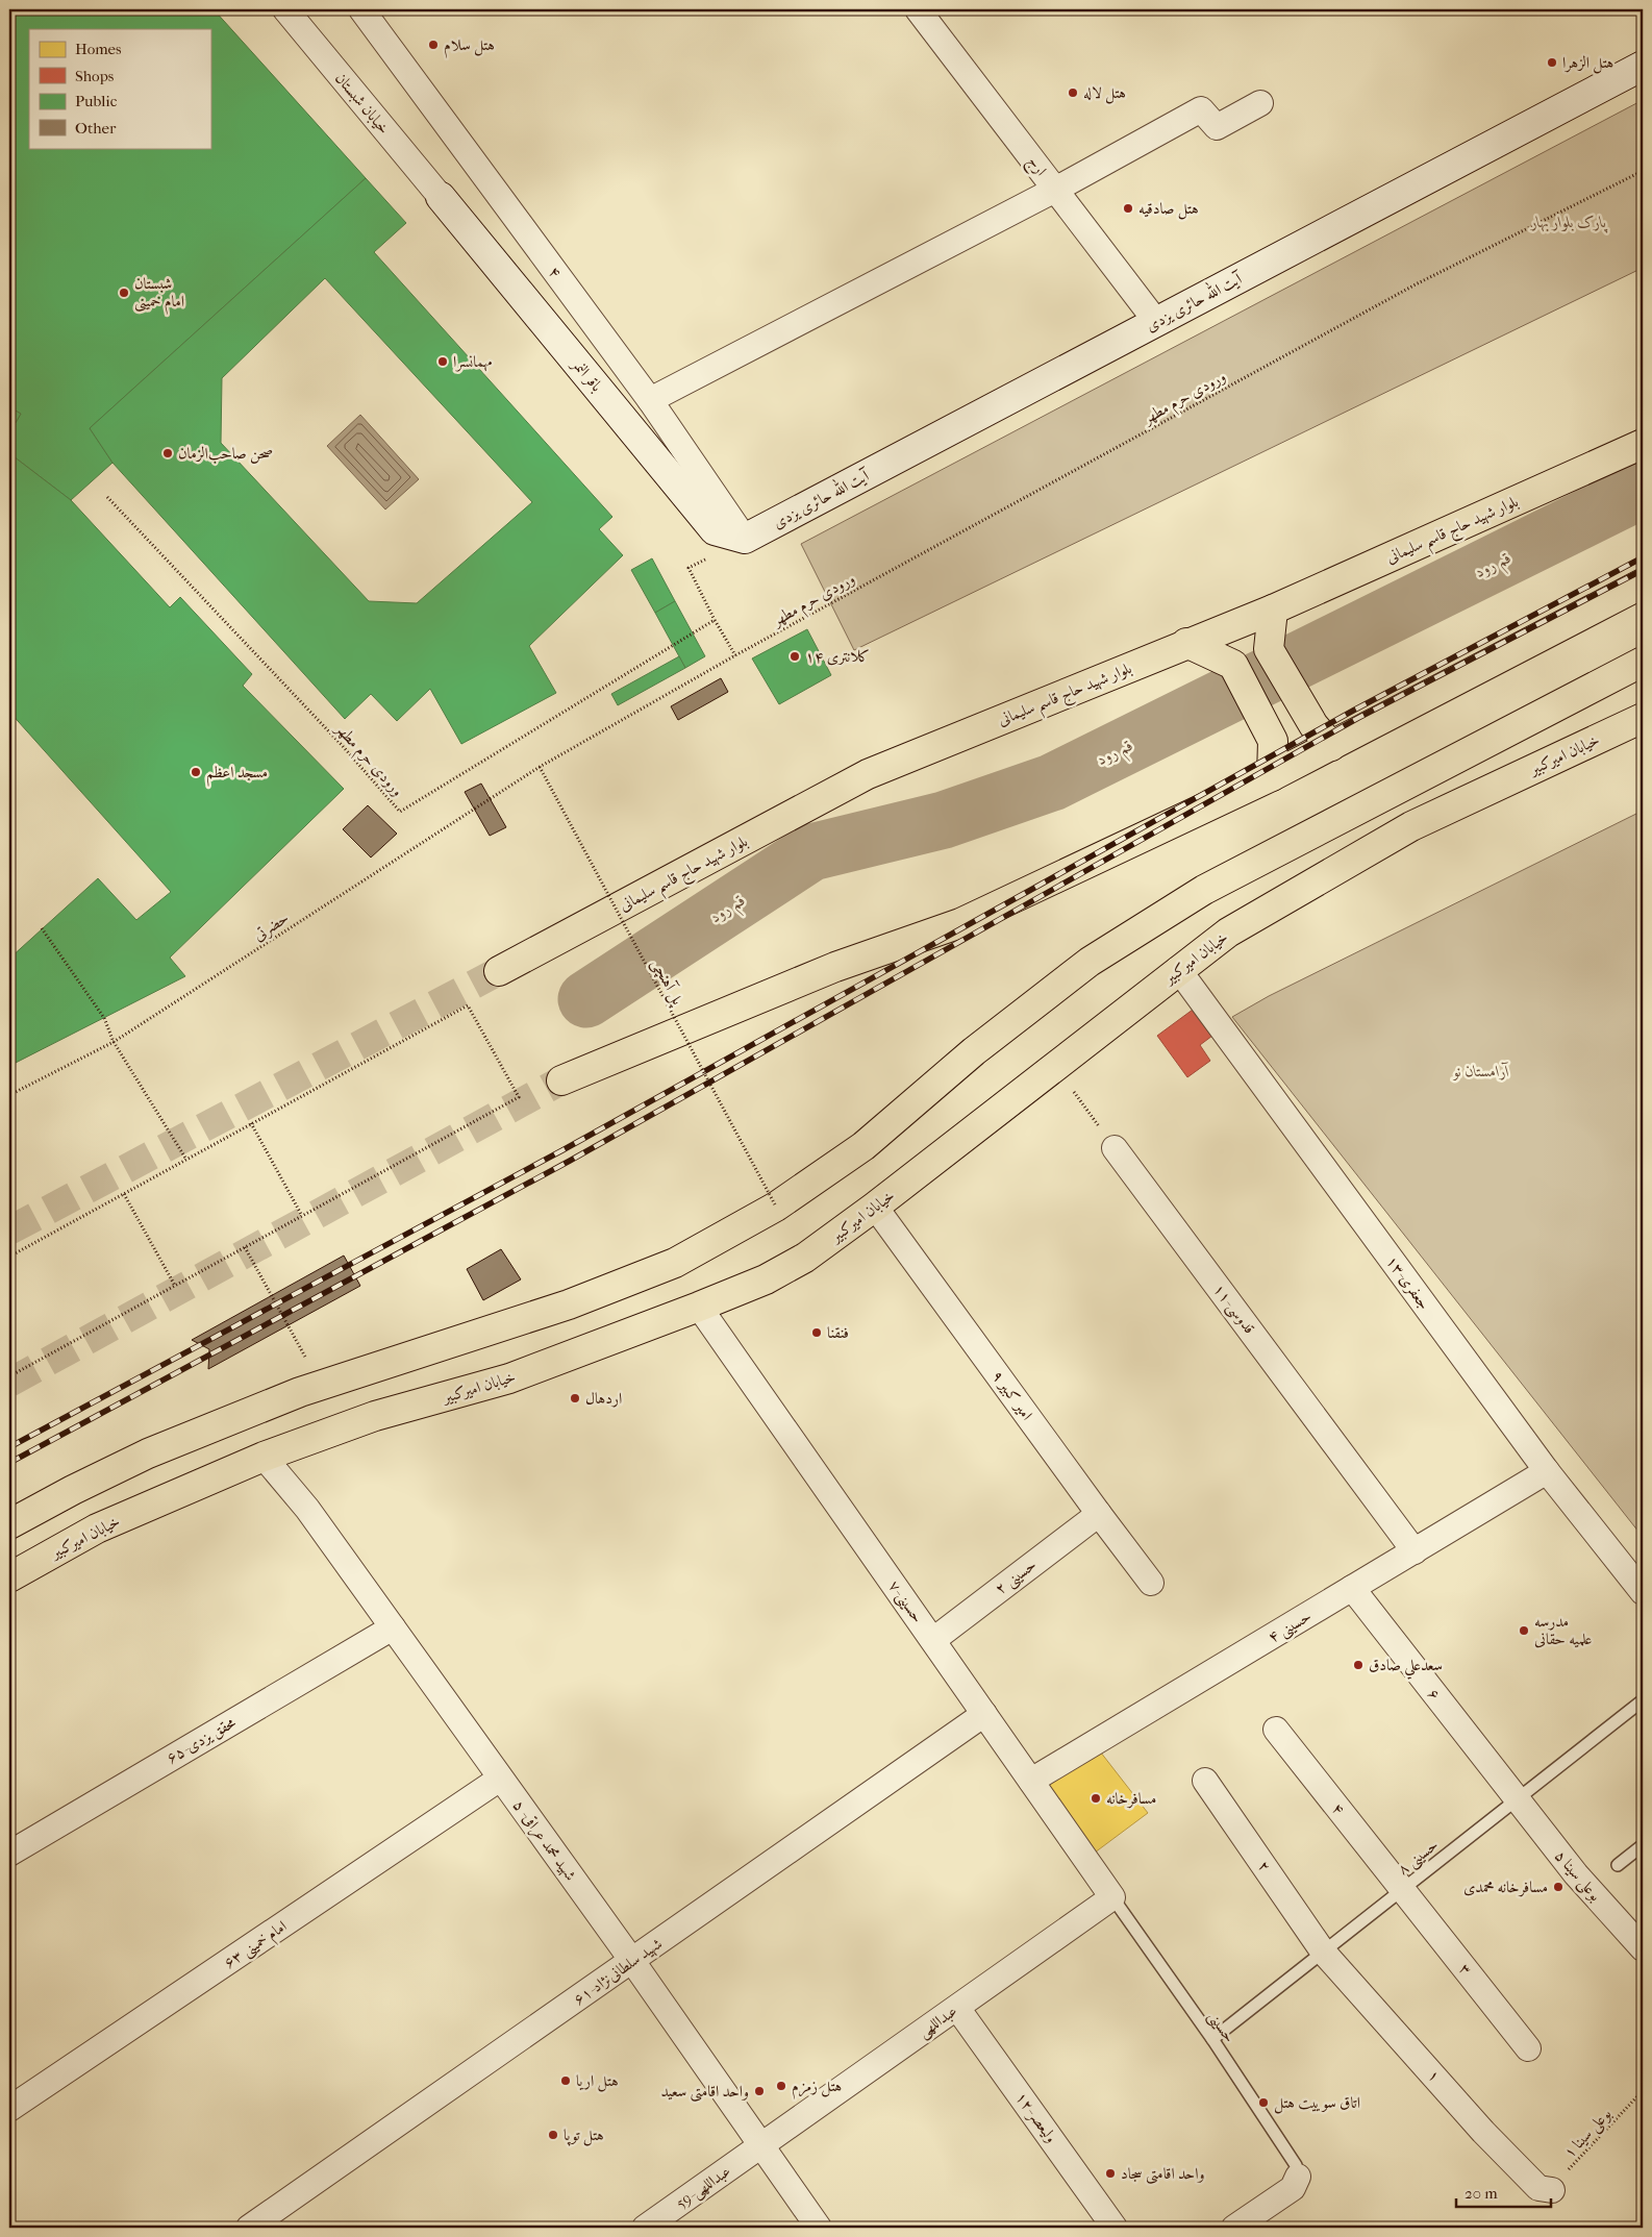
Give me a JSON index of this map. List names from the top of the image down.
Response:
{
  "streets": {
    "main road": [
      "آیت الله‌ حائری‌ یزدی",
      "باقر النمر",
      "بلوار شهید حاج قاسم سلیمانی",
      "خیابان امیرکبیر"
    ],
    "street": [
      "خیابان شبستان",
      "ارج",
      "۴",
      "جعفری-۱۳",
      "قدوسی-۱۱",
      "امیر کبیر ۹",
      "حسینی ۲",
      "حسینی-۷",
      "حسینی ۴",
      "۶",
      "محقق یزدی-۶۵",
      "شهید محمد عراقی- ۵",
      "۲",
      "بوعلی سینا ۵",
      "امام خمینی ۶۳",
      "۳",
      "شهید سلطانی‌نژاد-۶۱",
      "عبداللهی",
      "۱",
      "ولیعصر-۱۲",
      "عبداللهی-59"
    ],
    "lane": ["حسینی ۸", "حسینی"],
    "path": [
      "ورودی حرم مطهر",
      "حضرتی",
      "پل آهنچی",
      "بوعلی سینا ۱"
    ]
  },
  "crossings": [
    ["خیابان شبستان", "باقر النمر"],
    ["ارج", "آیت الله‌ حائری‌ یزدی"],
    ["۴", "آیت الله‌ حائری‌ یزدی"],
    ["۴", "باقر النمر"],
    ["۴", "حسینی ۸"],
    ["۴", "۳"],
    ["آیت الله‌ حائری‌ یزدی", "باقر النمر"],
    ["ورودی حرم مطهر", "حضرتی"],
    ["ورودی حرم مطهر", "پل آهنچی"],
    ["خیابان امیرکبیر", "جعفری-۱۳"],
    ["خیابان امیرکبیر", "امیر کبیر ۹"],
    ["خیابان امیرکبیر", "حسینی-۷"],
    ["خیابان امیرکبیر", "شهید محمد عراقی- ۵"],
    ["حضرتی", "پل آهنچی"],
    ["جعفری-۱۳", "حسینی ۴"],
    ["قدوسی-۱۱", "حسینی ۴"],
    ["امیر کبیر ۹", "حسینی ۲"],
    ["حسینی ۲", "حسینی-۷"],
    ["حسینی-۷", "حسینی ۴"],
    ["حسینی-۷", "شهید سلطانی‌نژاد-۶۱"],
    ["حسینی-۷", "عبداللهی"],
    ["حسینی-۷", "حسینی"],
    ["حسینی ۴", "۶"],
    ["۶", "حسینی ۸"],
    ["۶", "بوعلی سینا ۵"],
    ["محقق یزدی-۶۵", "شهید محمد عراقی- ۵"],
    ["شهید محمد عراقی- ۵", "امام خمینی ۶۳"],
    ["شهید محمد عراقی- ۵", "شهید سلطانی‌نژاد-۶۱"],
    ["شهید محمد عراقی- ۵", "عبداللهی"],
    ["شهید محمد عراقی- ۵", "عبداللهی-59"],
    ["حسینی ۸", "۲"],
    ["حسینی ۸", "بوعلی سینا ۵"],
    ["حسینی ۸", "۳"],
    ["حسینی ۸", "حسینی"],
    ["حسینی ۸", "۱"],
    ["۲", "۱"],
    ["عبداللهی", "حسینی"],
    ["عبداللهی", "ولیعصر-۱۲"],
    ["عبداللهی", "عبداللهی-59"],
    ["۱", "بوعلی سینا ۱"]
  ],
  "water": ["قم رود"],
  "parks": ["پارک بلوار بهار", "آرامستان نو"],
  "places": [
    "هتل سلام",
    "هتل الزهرا",
    "هتل لاله",
    "هتل صادقیه",
    "شبستان امام خمینی",
    "مهمانسرا",
    "صحن صاحب‌الزمان",
    "کلانتری ۱۴",
    "مسجد اعظم",
    "فنقنا",
    "اردهال",
    "مدرسه علمیه حقانی",
    "سعدعلي صادق",
    "مسافرخانه",
    "مسافرخانه محمدی",
    "هتل اریا",
    "هتل زمزم",
    "واحد اقامتی سعید",
    "اتاق سوییت هتل",
    "هتل توپا",
    "واحد اقامتی سجاد"
  ],
  "legend": [
    "Homes",
    "Shops",
    "Public",
    "Other"
  ],
  "scale_bar": "20 m"
}
